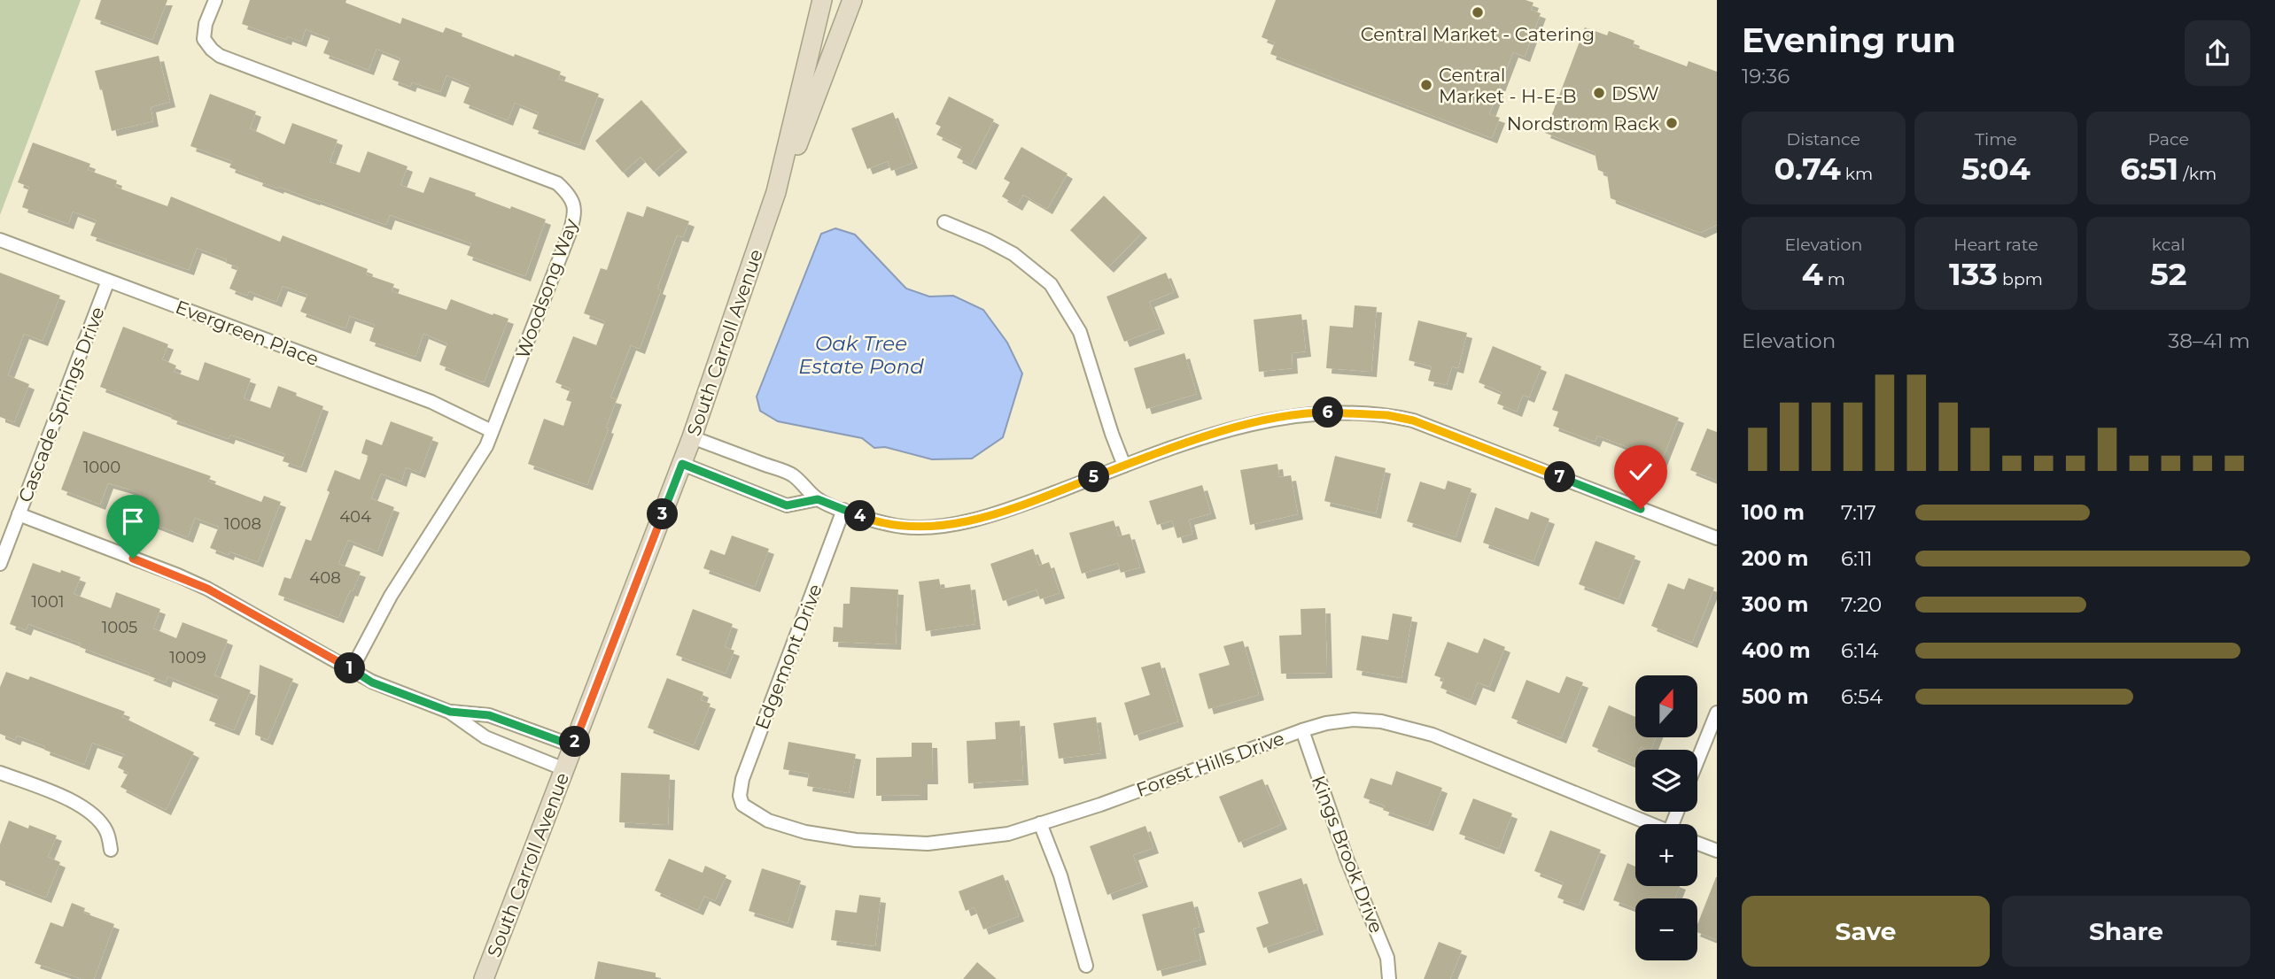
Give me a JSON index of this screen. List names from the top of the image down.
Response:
{
  "streets": {
    "main road": ["South Carroll Avenue"],
    "street": [
      "Woodsong Way",
      "Evergreen Place",
      "Cascade Springs Drive",
      "Edgemont Drive",
      "Forest Hills Drive",
      "Kings Brook Drive"
    ]
  },
  "crossings": [
    ["Woodsong Way", "Evergreen Place"],
    ["Evergreen Place", "Cascade Springs Drive"],
    ["Edgemont Drive", "Forest Hills Drive"],
    ["Forest Hills Drive", "Kings Brook Drive"]
  ],
  "water": ["Oak Tree Estate Pond"],
  "places": [
    "Central Market - Catering",
    "Central Market - H-E-B",
    "DSW",
    "Nordstrom Rack"
  ],
  "house_numbers": [
    "1000",
    "404",
    "1008",
    "408",
    "1001",
    "1005",
    "1009"
  ],
  "north": "top",
  "page": {
    "heading": ["Evening run", "19:36"],
    "stats": [
      ["Distance", "0.74 km"],
      ["Time", "5:04"],
      ["Pace", "6:51 /km"],
      ["Elevation", "4 m"],
      ["Heart rate", "133 bpm"],
      ["kcal", "52"]
    ],
    "chart": ["Elevation", "38–41 m"],
    "pins": [
      "6",
      "5",
      "7",
      "3",
      "4",
      "1",
      "2"
    ],
    "list": [
      {
        "name": "100 m",
        "note": "7:17"
      },
      {
        "name": "200 m",
        "note": "6:11"
      },
      {
        "name": "300 m",
        "note": "7:20"
      },
      {
        "name": "400 m",
        "note": "6:14"
      },
      {
        "name": "500 m",
        "note": "6:54"
      }
    ],
    "map_buttons": ["+", "−"],
    "buttons": ["Save", "Share"]
  }
}
